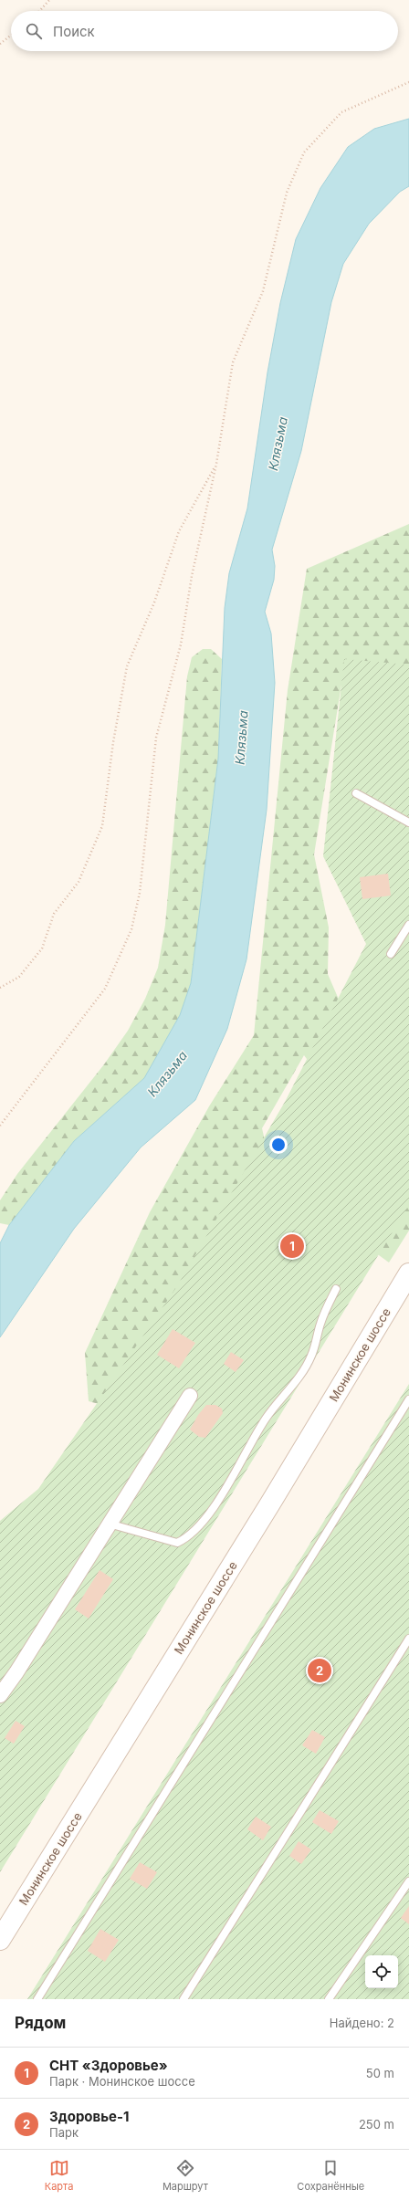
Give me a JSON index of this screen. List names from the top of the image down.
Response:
{
  "streets": {
    "main road": ["Монинское шоссе"]
  },
  "water": ["Клязьма"],
  "page": {
    "search": "Поиск",
    "pins": ["1", "2"],
    "heading": ["Рядом", "Найдено: 2"],
    "list": [
      {
        "mark": "1",
        "name": "СНТ «Здоровье»",
        "note": "Парк · Монинское шоссе",
        "value": "50 m"
      },
      {
        "mark": "2",
        "name": "Здоровье-1",
        "note": "Парк",
        "value": "250 m"
      }
    ],
    "nav": ["Карта", "Маршрут", "Сохранённые"]
  }
}
